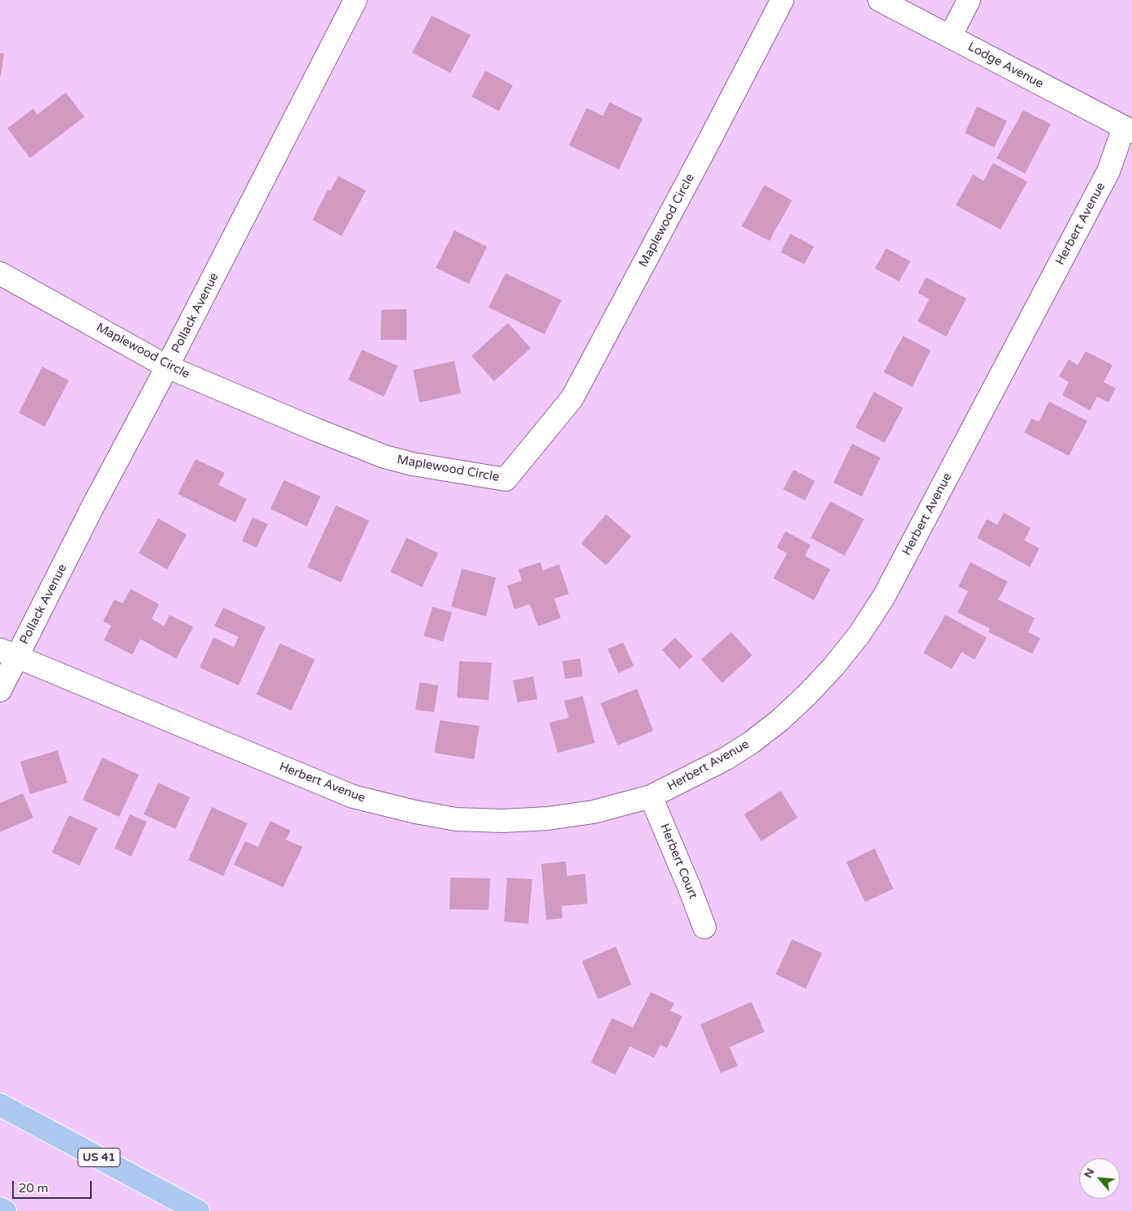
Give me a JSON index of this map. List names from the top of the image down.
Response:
{
  "streets": {
    "highway": ["US 41"],
    "street": [
      "Lodge Avenue",
      "Maplewood Circle",
      "Herbert Avenue",
      "Pollack Avenue",
      "Herbert Court"
    ]
  },
  "crossings": [
    ["Lodge Avenue", "Herbert Avenue"],
    ["Maplewood Circle", "Pollack Avenue"],
    ["Herbert Avenue", "Pollack Avenue"],
    ["Herbert Avenue", "Herbert Court"]
  ],
  "scale_bar": "20 m",
  "north": "top left"
}
